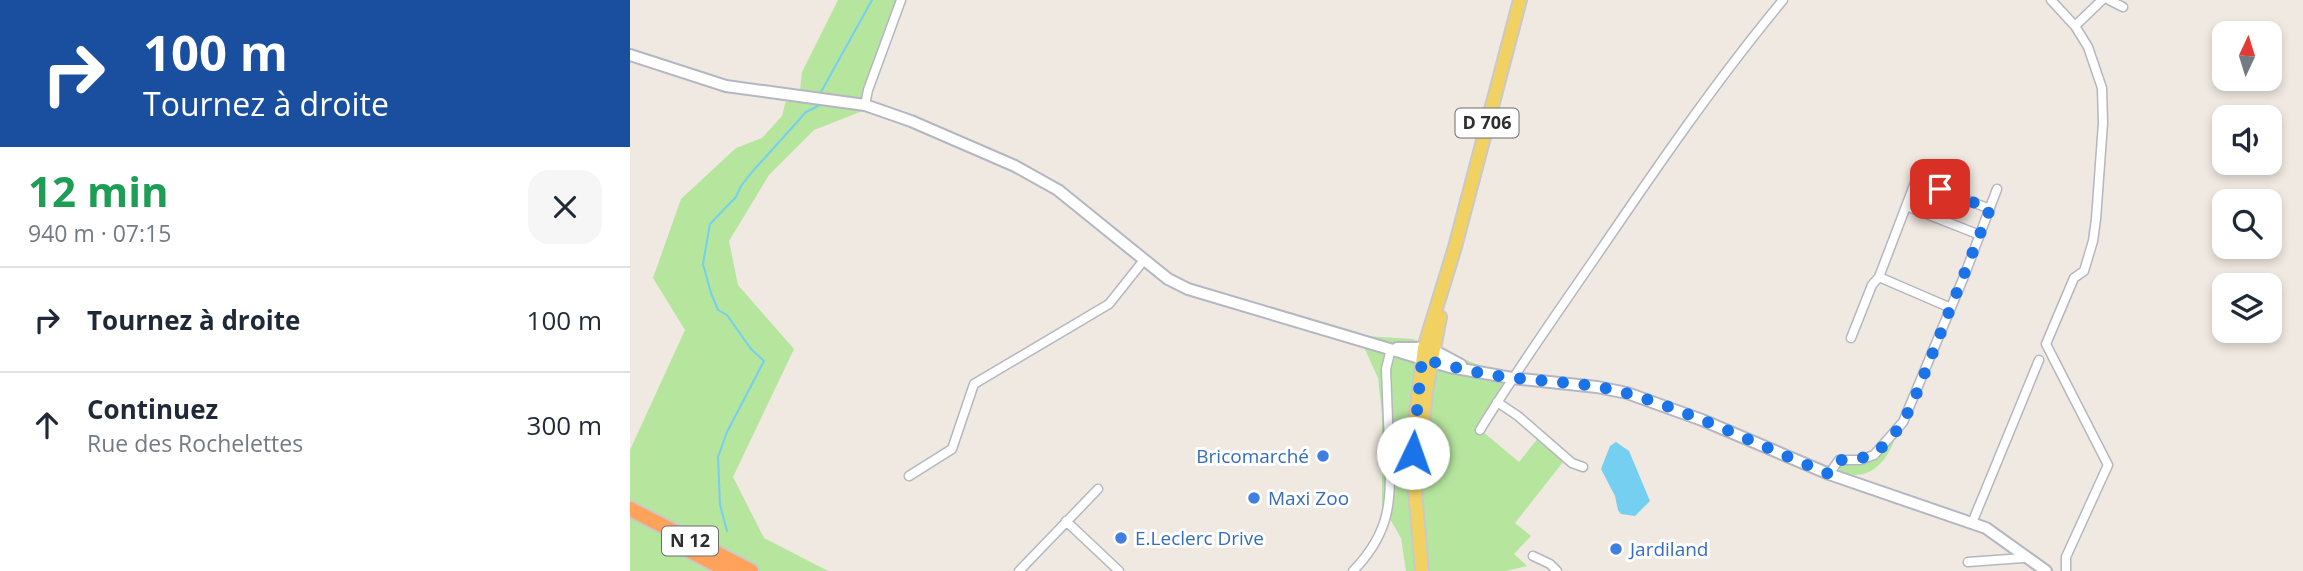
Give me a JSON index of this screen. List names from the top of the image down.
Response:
{
  "streets": {
    "highway": ["N 12"],
    "main road": ["D 706"]
  },
  "places": [
    "Bricomarché",
    "Maxi Zoo",
    "E.Leclerc Drive",
    "Jardiland"
  ],
  "north": "top",
  "page": {
    "turn": ["100 m", "Tournez à droite"],
    "heading": ["12 min", "940 m · 07:15"],
    "list": [
      {
        "name": "Tournez à droite",
        "value": "100 m"
      },
      {
        "name": "Continuez",
        "note": "Rue des Rochelettes",
        "value": "300 m"
      }
    ]
  }
}
